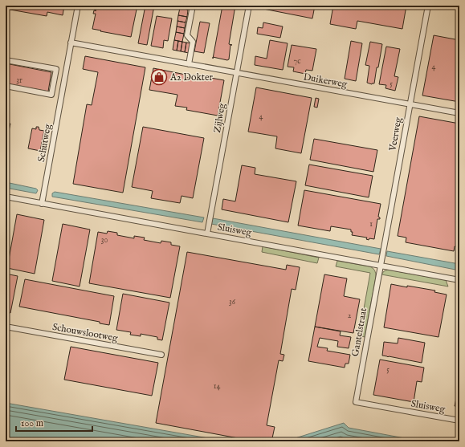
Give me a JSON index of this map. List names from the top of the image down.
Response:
{
  "streets": {
    "street": [
      "Duikerweg",
      "Zijlweg",
      "Veerweg",
      "Schutweg",
      "Sluisweg",
      "Schouwslootweg",
      "Gantelstraat"
    ]
  },
  "crossings": [
    ["Duikerweg", "Zijlweg"],
    ["Duikerweg", "Veerweg"],
    ["Duikerweg", "Schutweg"],
    ["Zijlweg", "Sluisweg"],
    ["Veerweg", "Sluisweg"],
    ["Veerweg", "Gantelstraat"],
    ["Schutweg", "Sluisweg"],
    ["Sluisweg", "Gantelstraat"]
  ],
  "places": {
    "shop": ["A2 Dokter"]
  },
  "house_numbers": [
    "7c",
    "4",
    "3r",
    "5",
    "4",
    "1",
    "30",
    "36",
    "2",
    "5",
    "14"
  ],
  "scale_bar": "100 m"
}
